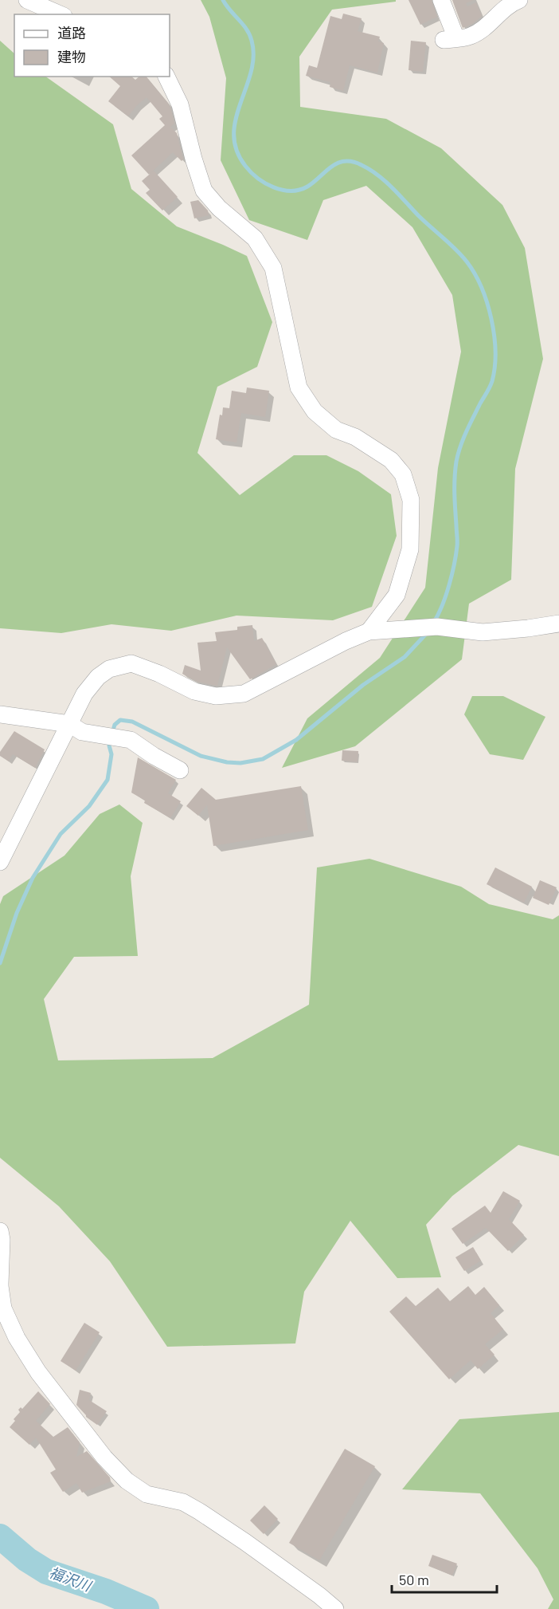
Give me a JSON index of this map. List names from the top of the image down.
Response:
{
  "water": ["福沢川"],
  "legend": ["道路", "建物"],
  "scale_bar": "50 m"
}
